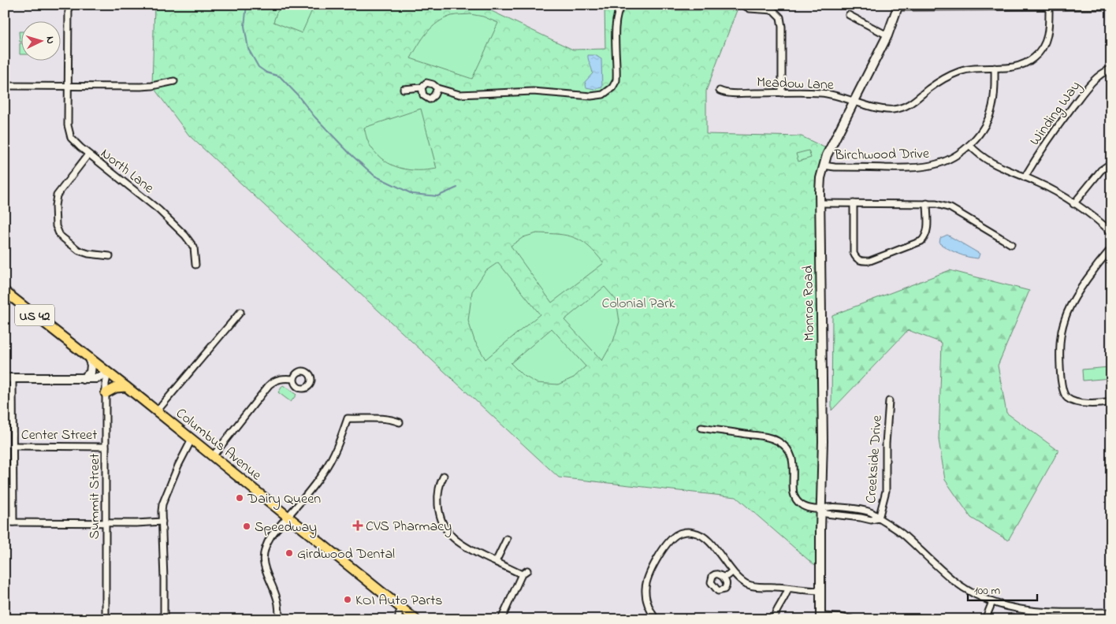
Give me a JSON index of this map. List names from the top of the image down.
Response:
{
  "streets": {
    "main road": ["US 42", "Columbus Avenue"],
    "street": [
      "Meadow Lane",
      "Winding Way",
      "Birchwood Drive",
      "North Lane",
      "Monroe Road",
      "Center Street",
      "Creekside Drive",
      "Summit Street"
    ]
  },
  "crossings": [
    ["Meadow Lane", "Birchwood Drive"],
    ["Meadow Lane", "Monroe Road"],
    ["Birchwood Drive", "Monroe Road"],
    ["Center Street", "Summit Street"],
    ["Columbus Avenue", "Summit Street"]
  ],
  "parks": ["Colonial Park"],
  "places": {
    "other": [
      "Dairy Queen",
      "Speedway",
      "Girdwood Dental",
      "KOI Auto Parts"
    ],
    "health": ["CVS Pharmacy"]
  },
  "scale_bar": "100 m",
  "north": "right"
}
